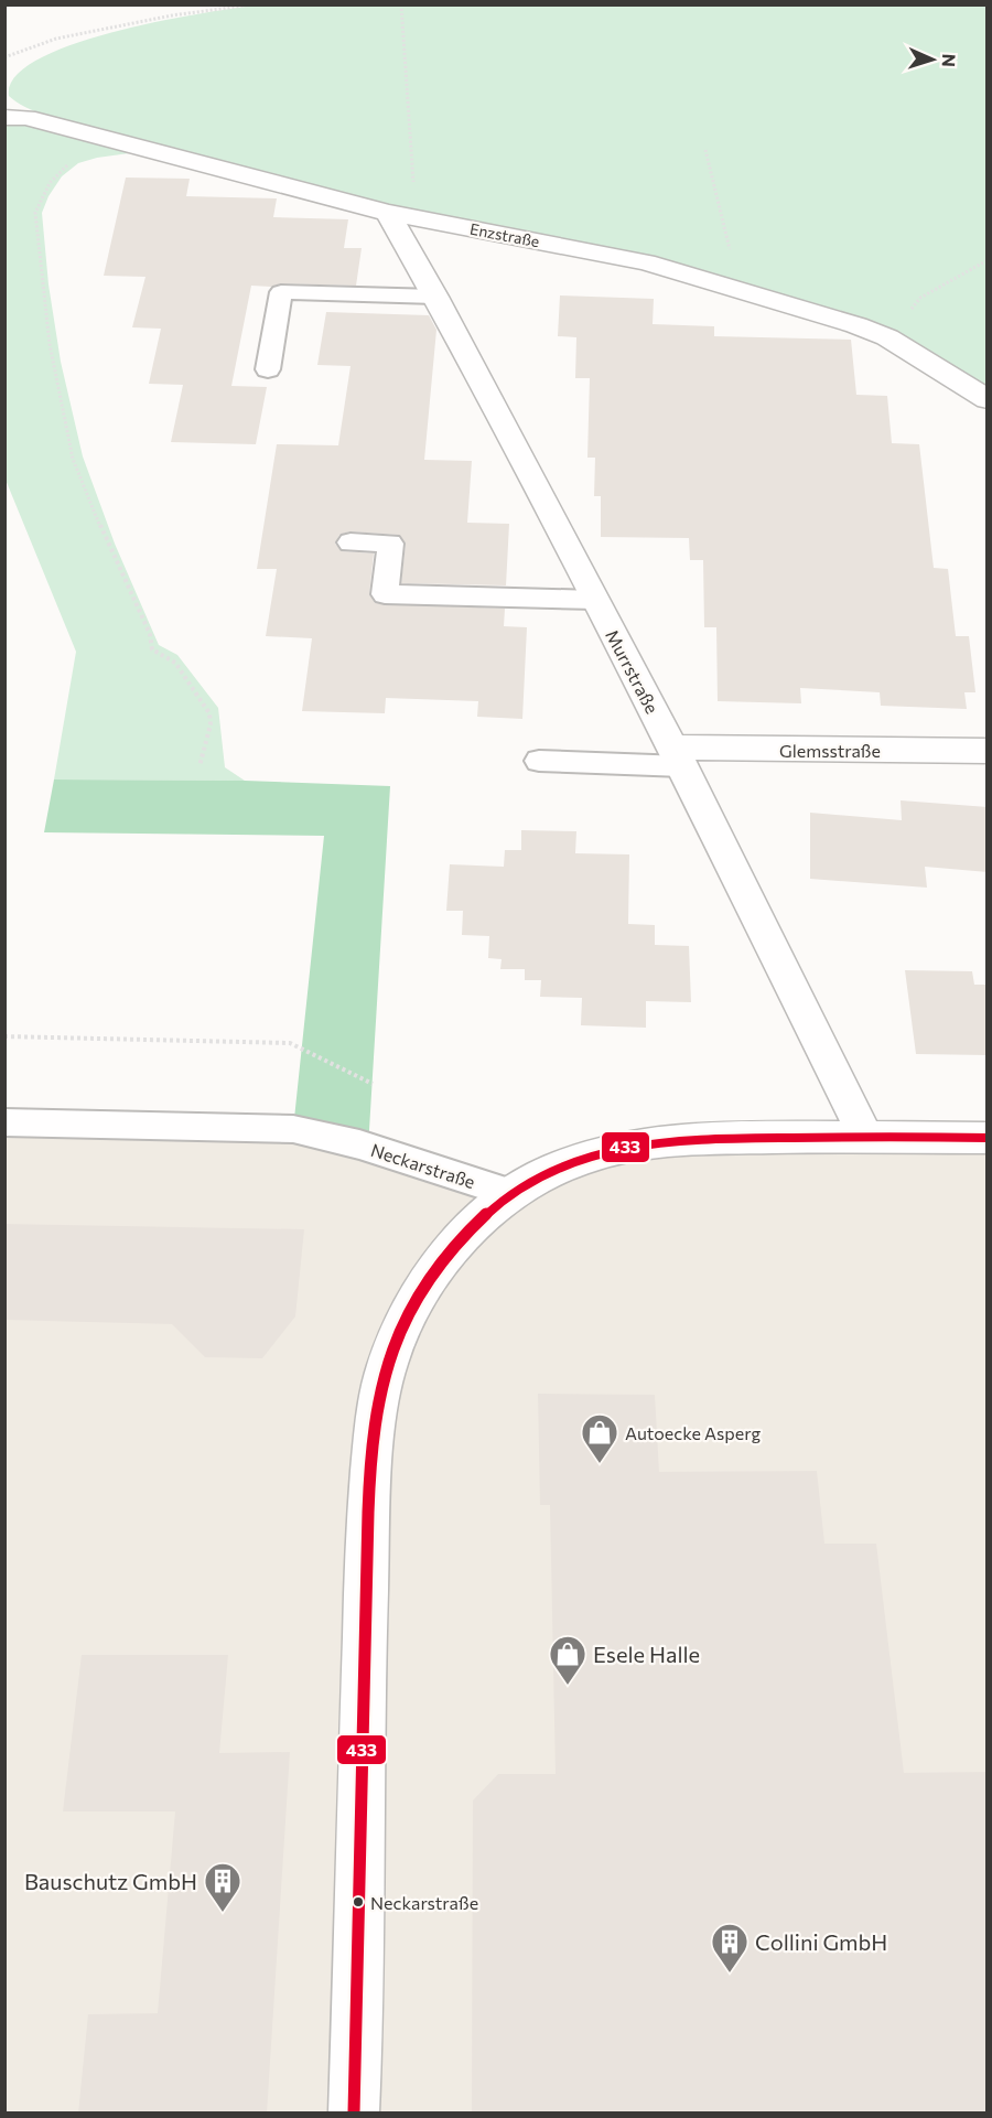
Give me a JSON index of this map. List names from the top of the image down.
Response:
{
  "streets": {
    "street": ["Enzstraße", "Murrstraße", "Glemsstraße"],
    "lane": ["Neckarstraße"]
  },
  "crossings": [
    ["Enzstraße", "Murrstraße"],
    ["Murrstraße", "Glemsstraße"]
  ],
  "places": {
    "shop": ["Autoecke Asperg", "Esele Halle"],
    "other": ["Neckarstraße"],
    "building": ["Bauschutz GmbH", "Collini GmbH"]
  },
  "lines": ["transit line 433"],
  "north": "right"
}
